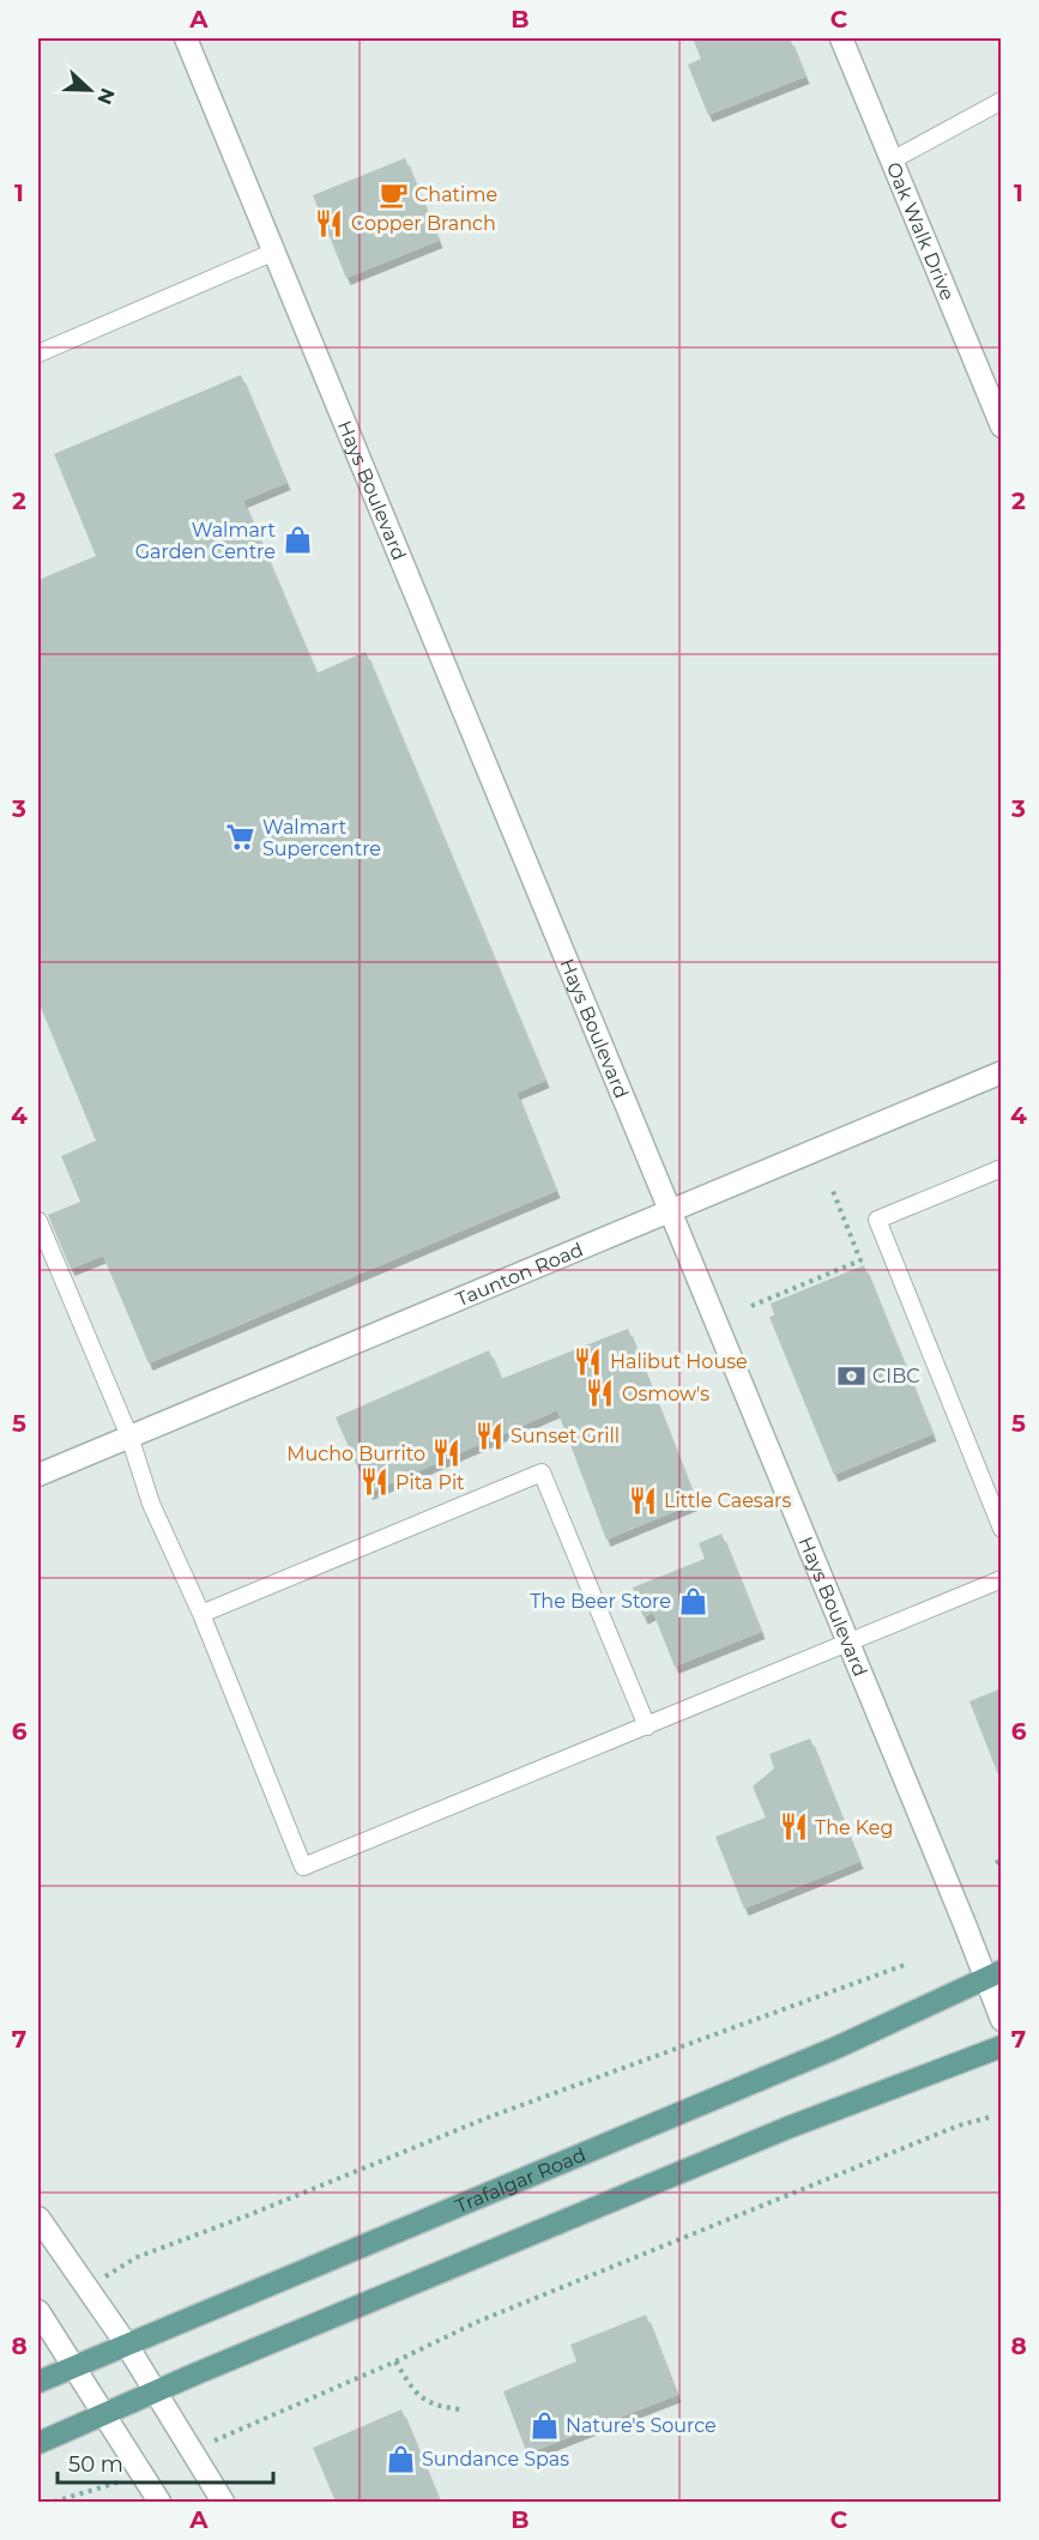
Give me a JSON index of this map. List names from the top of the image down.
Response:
{
  "streets": {
    "main road": ["Trafalgar Road"],
    "street": ["Oak Walk Drive", "Hays Boulevard", "Taunton Road"]
  },
  "crossings": [
    ["Hays Boulevard", "Taunton Road"],
    ["Hays Boulevard", "Trafalgar Road"]
  ],
  "places": {
    "cafe": ["Chatime"],
    "restaurant": [
      "Copper Branch",
      "Halibut House",
      "Osmow's",
      "Sunset Grill",
      "Mucho Burrito",
      "Pita Pit",
      "Little Caesars",
      "The Keg"
    ],
    "shop": [
      "Walmart Garden Centre",
      "The Beer Store",
      "Nature's Source",
      "Sundance Spas"
    ],
    "supermarket": ["Walmart Supercentre"],
    "bank": ["CIBC"]
  },
  "scale_bar": "50 m",
  "north": "right",
  "grid": {
    "columns": ["A", "B", "C"],
    "rows": [
      "1",
      "2",
      "3",
      "4",
      "5",
      "6",
      "7",
      "8"
    ]
  }
}
